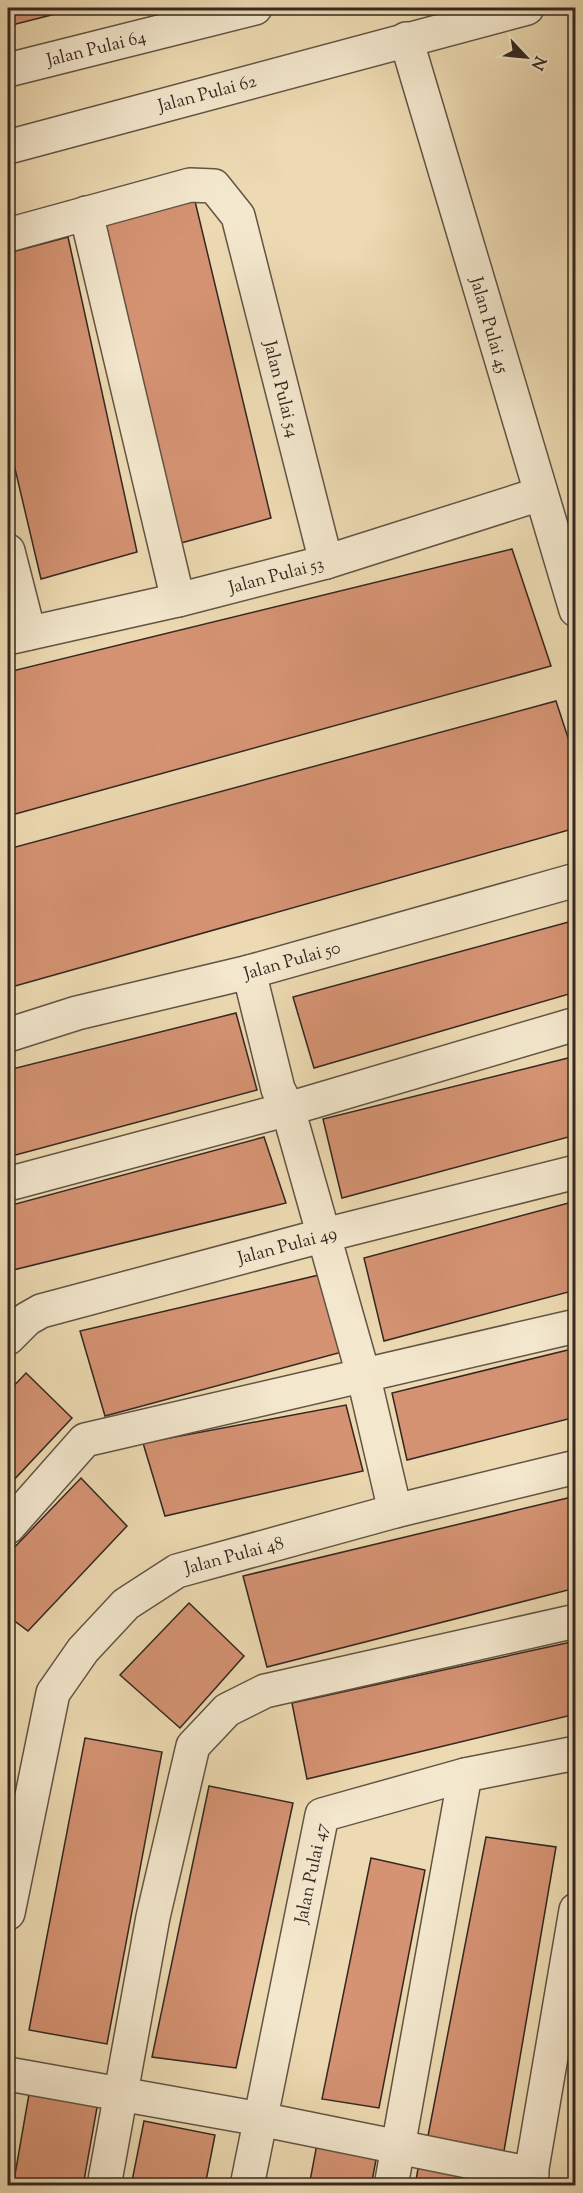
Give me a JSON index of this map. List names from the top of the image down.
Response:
{
  "streets": {
    "street": [
      "Jalan Pulai 64",
      "Jalan Pulai 62",
      "Jalan Pulai 45",
      "Jalan Pulai 54",
      "Jalan Pulai 53",
      "Jalan Pulai 50",
      "Jalan Pulai 49",
      "Jalan Pulai 48",
      "Jalan Pulai 47"
    ]
  },
  "crossings": [
    ["Jalan Pulai 62", "Jalan Pulai 45"],
    ["Jalan Pulai 45", "Jalan Pulai 53"],
    ["Jalan Pulai 54", "Jalan Pulai 53"]
  ],
  "north": "bottom right"
}
